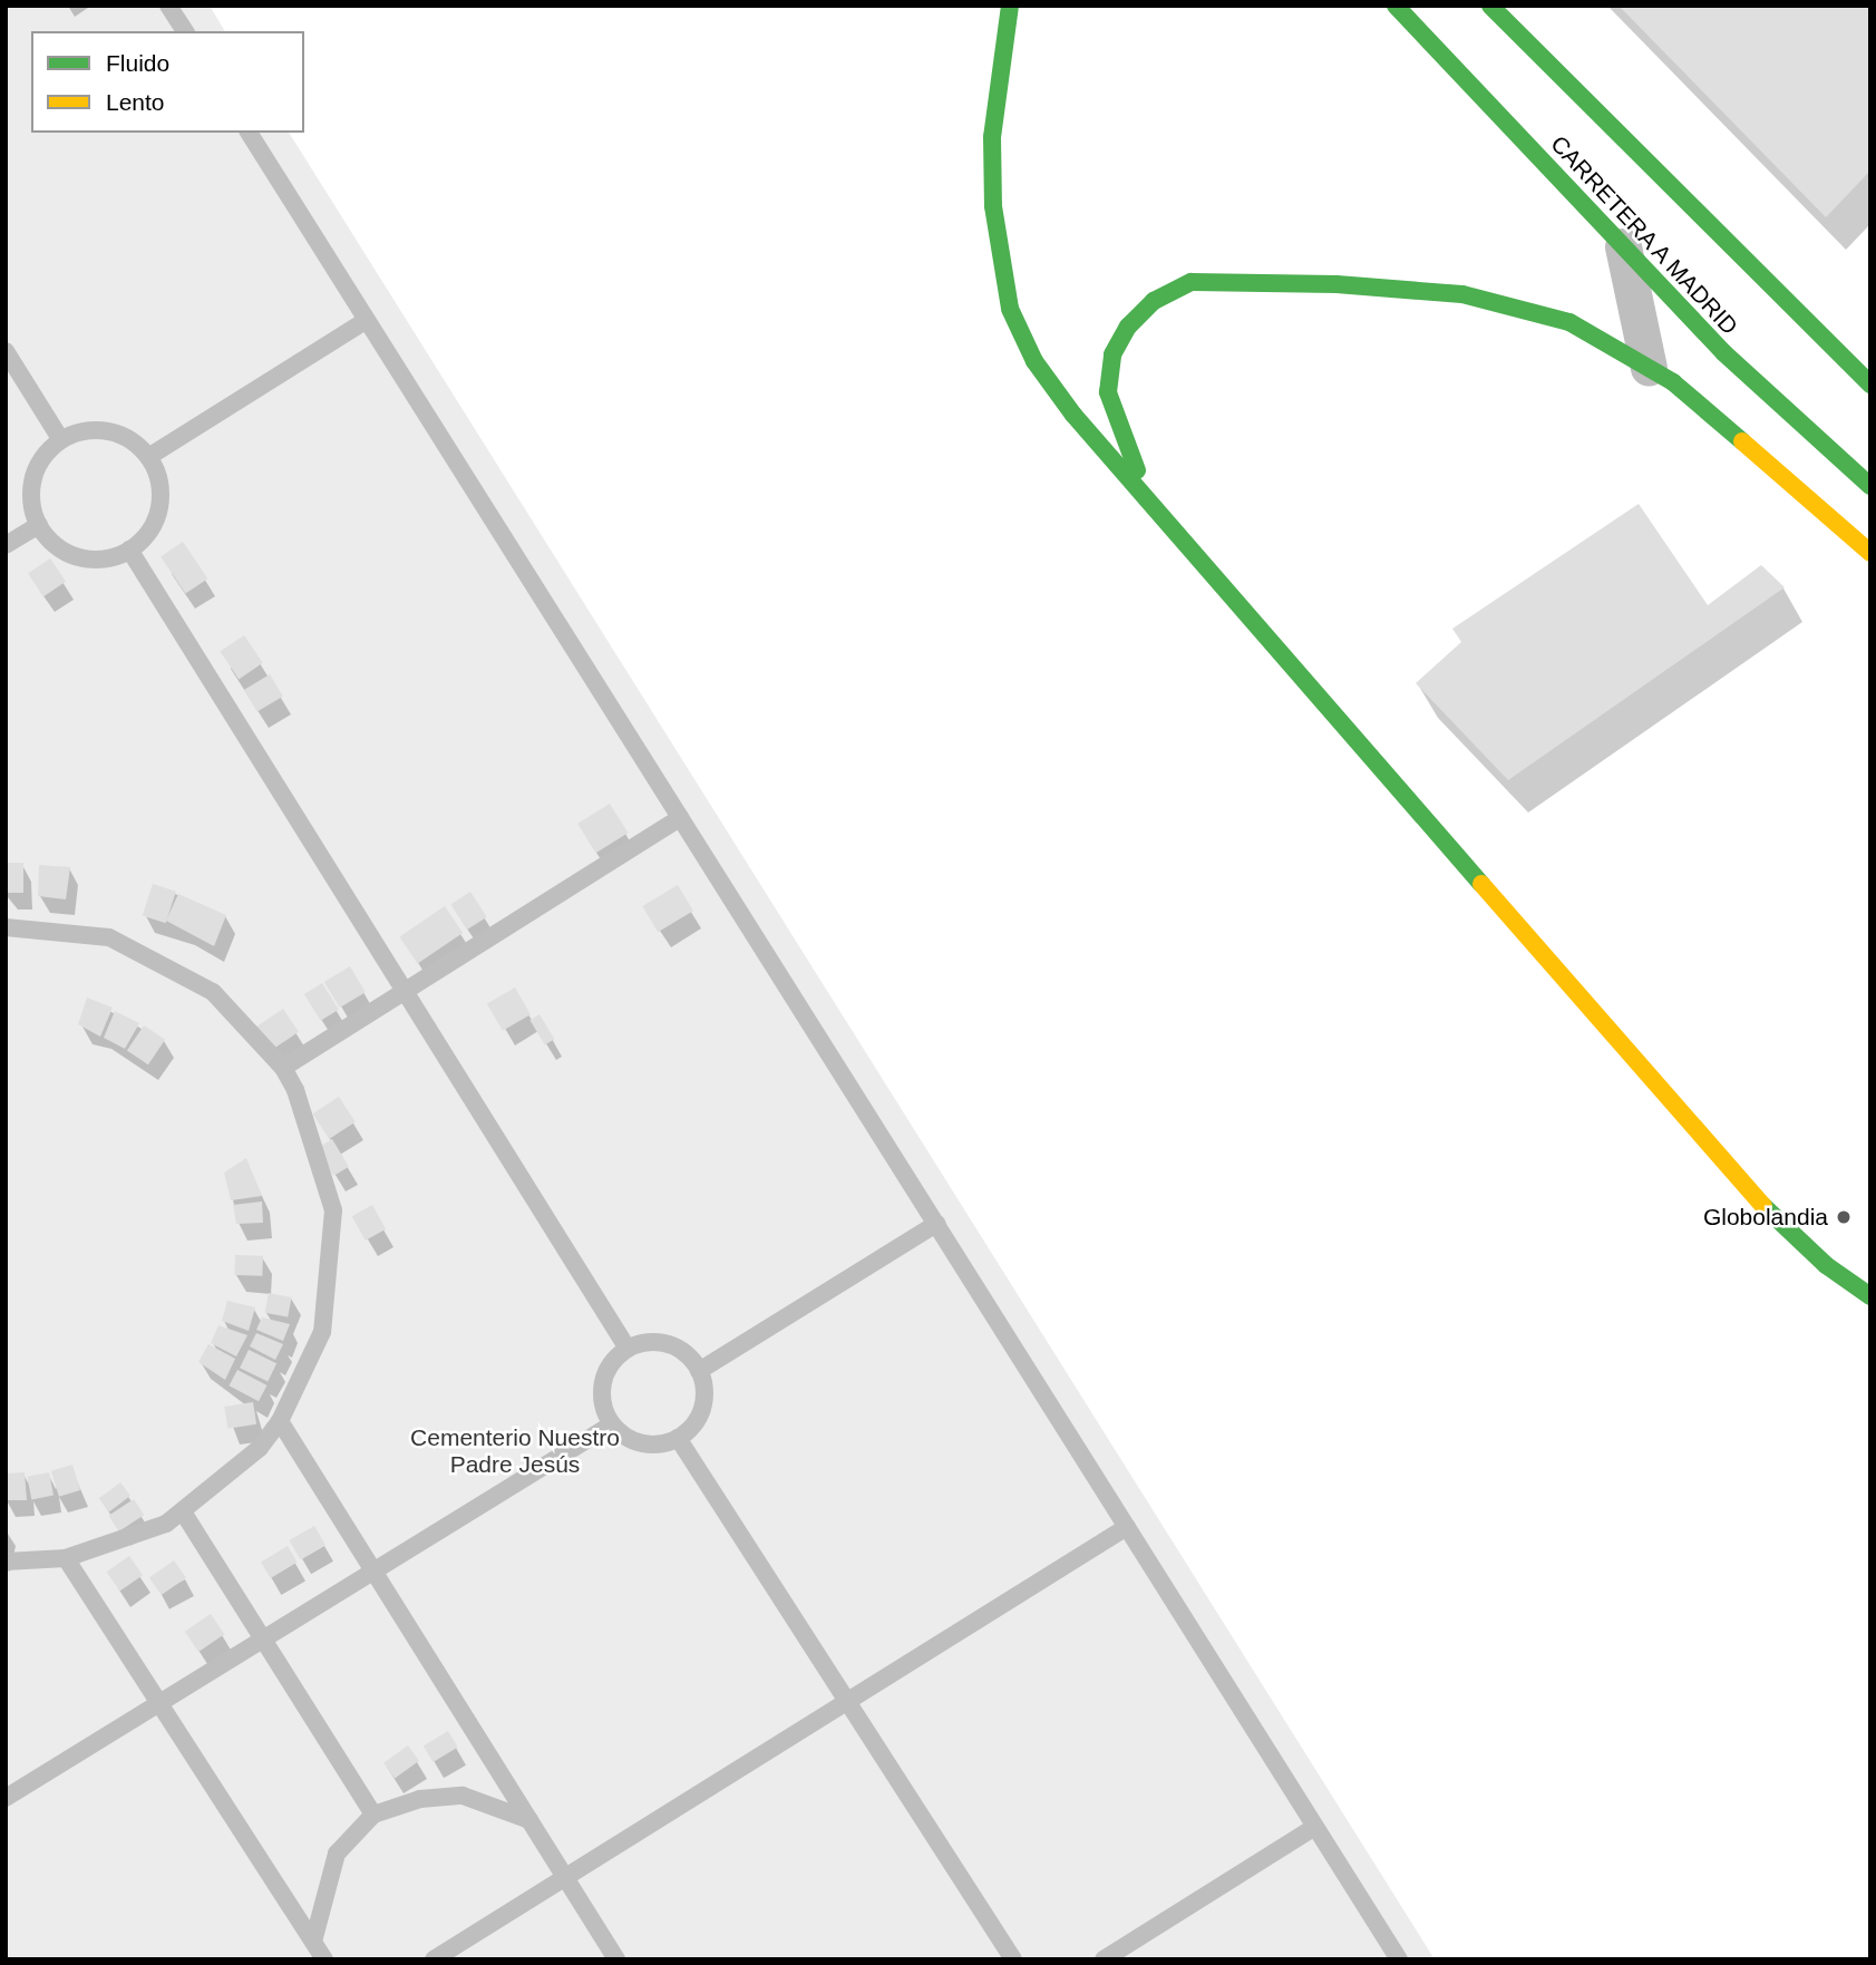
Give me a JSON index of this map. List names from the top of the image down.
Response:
{
  "streets": {
    "street": ["CARRETERA A MADRID"]
  },
  "parks": ["Cementerio Nuestro Padre Jesús"],
  "places": ["Globolandia"],
  "legend": ["Fluido", "Lento"]
}
